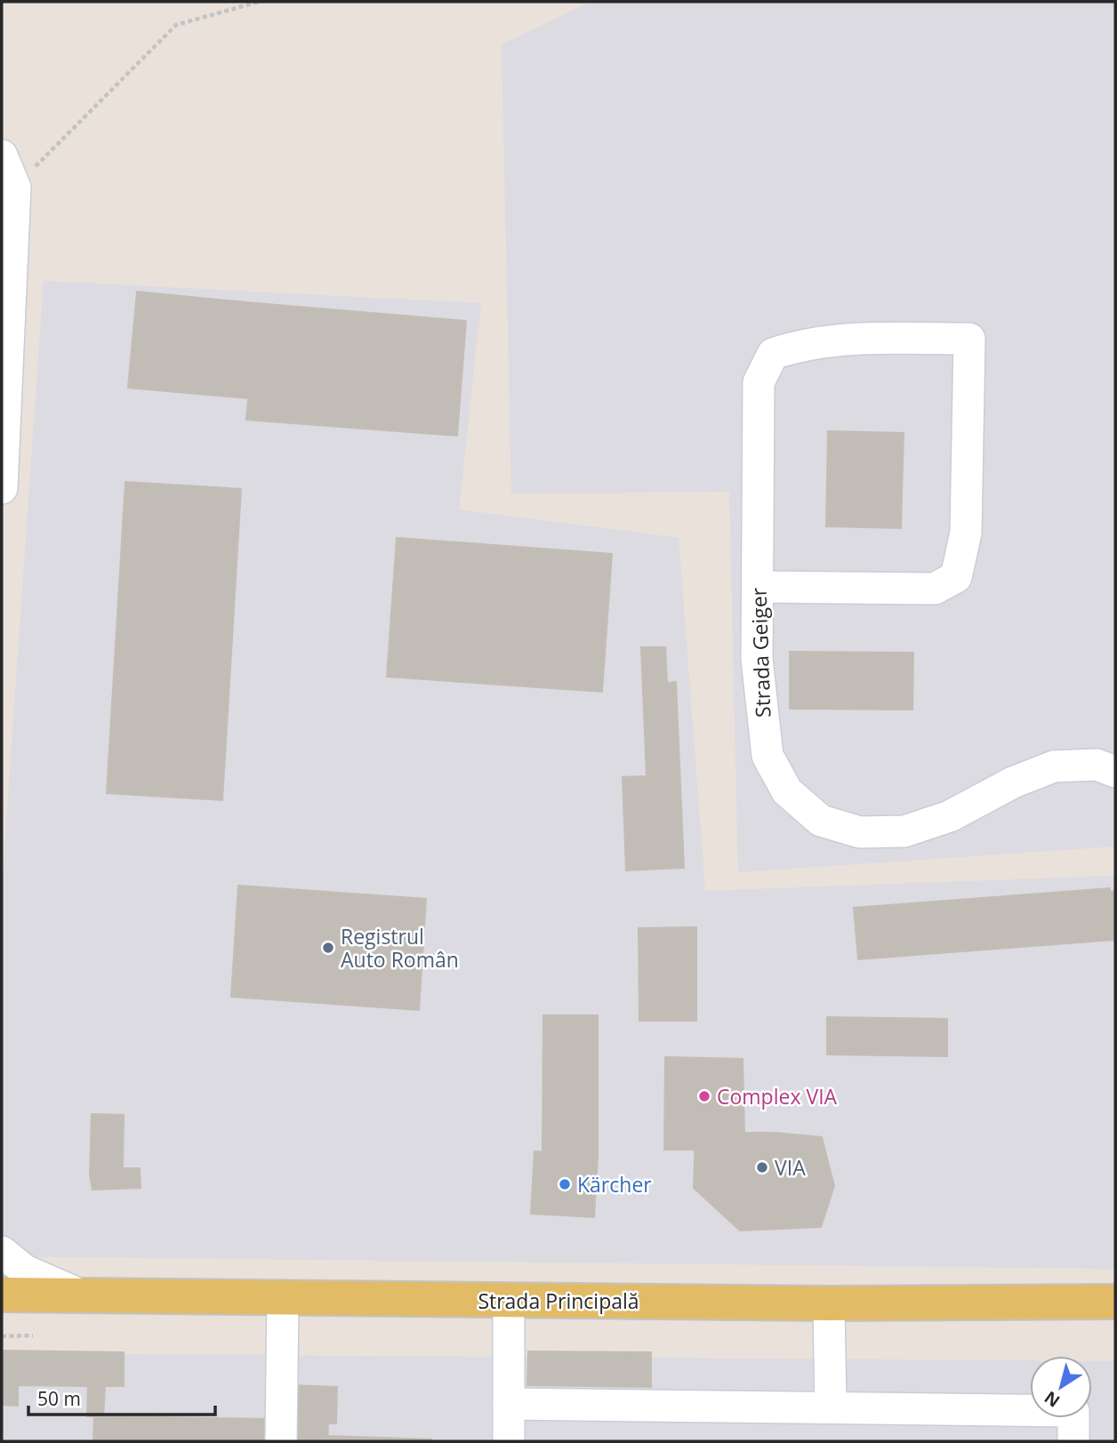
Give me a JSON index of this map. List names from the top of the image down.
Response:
{
  "streets": {
    "main road": ["Strada Principală"],
    "lane": ["Strada Geiger"]
  },
  "places": [
    "Registrul Auto Român",
    "Complex VIA",
    "VIA",
    "Kärcher"
  ],
  "scale_bar": "50 m",
  "north": "bottom left"
}
